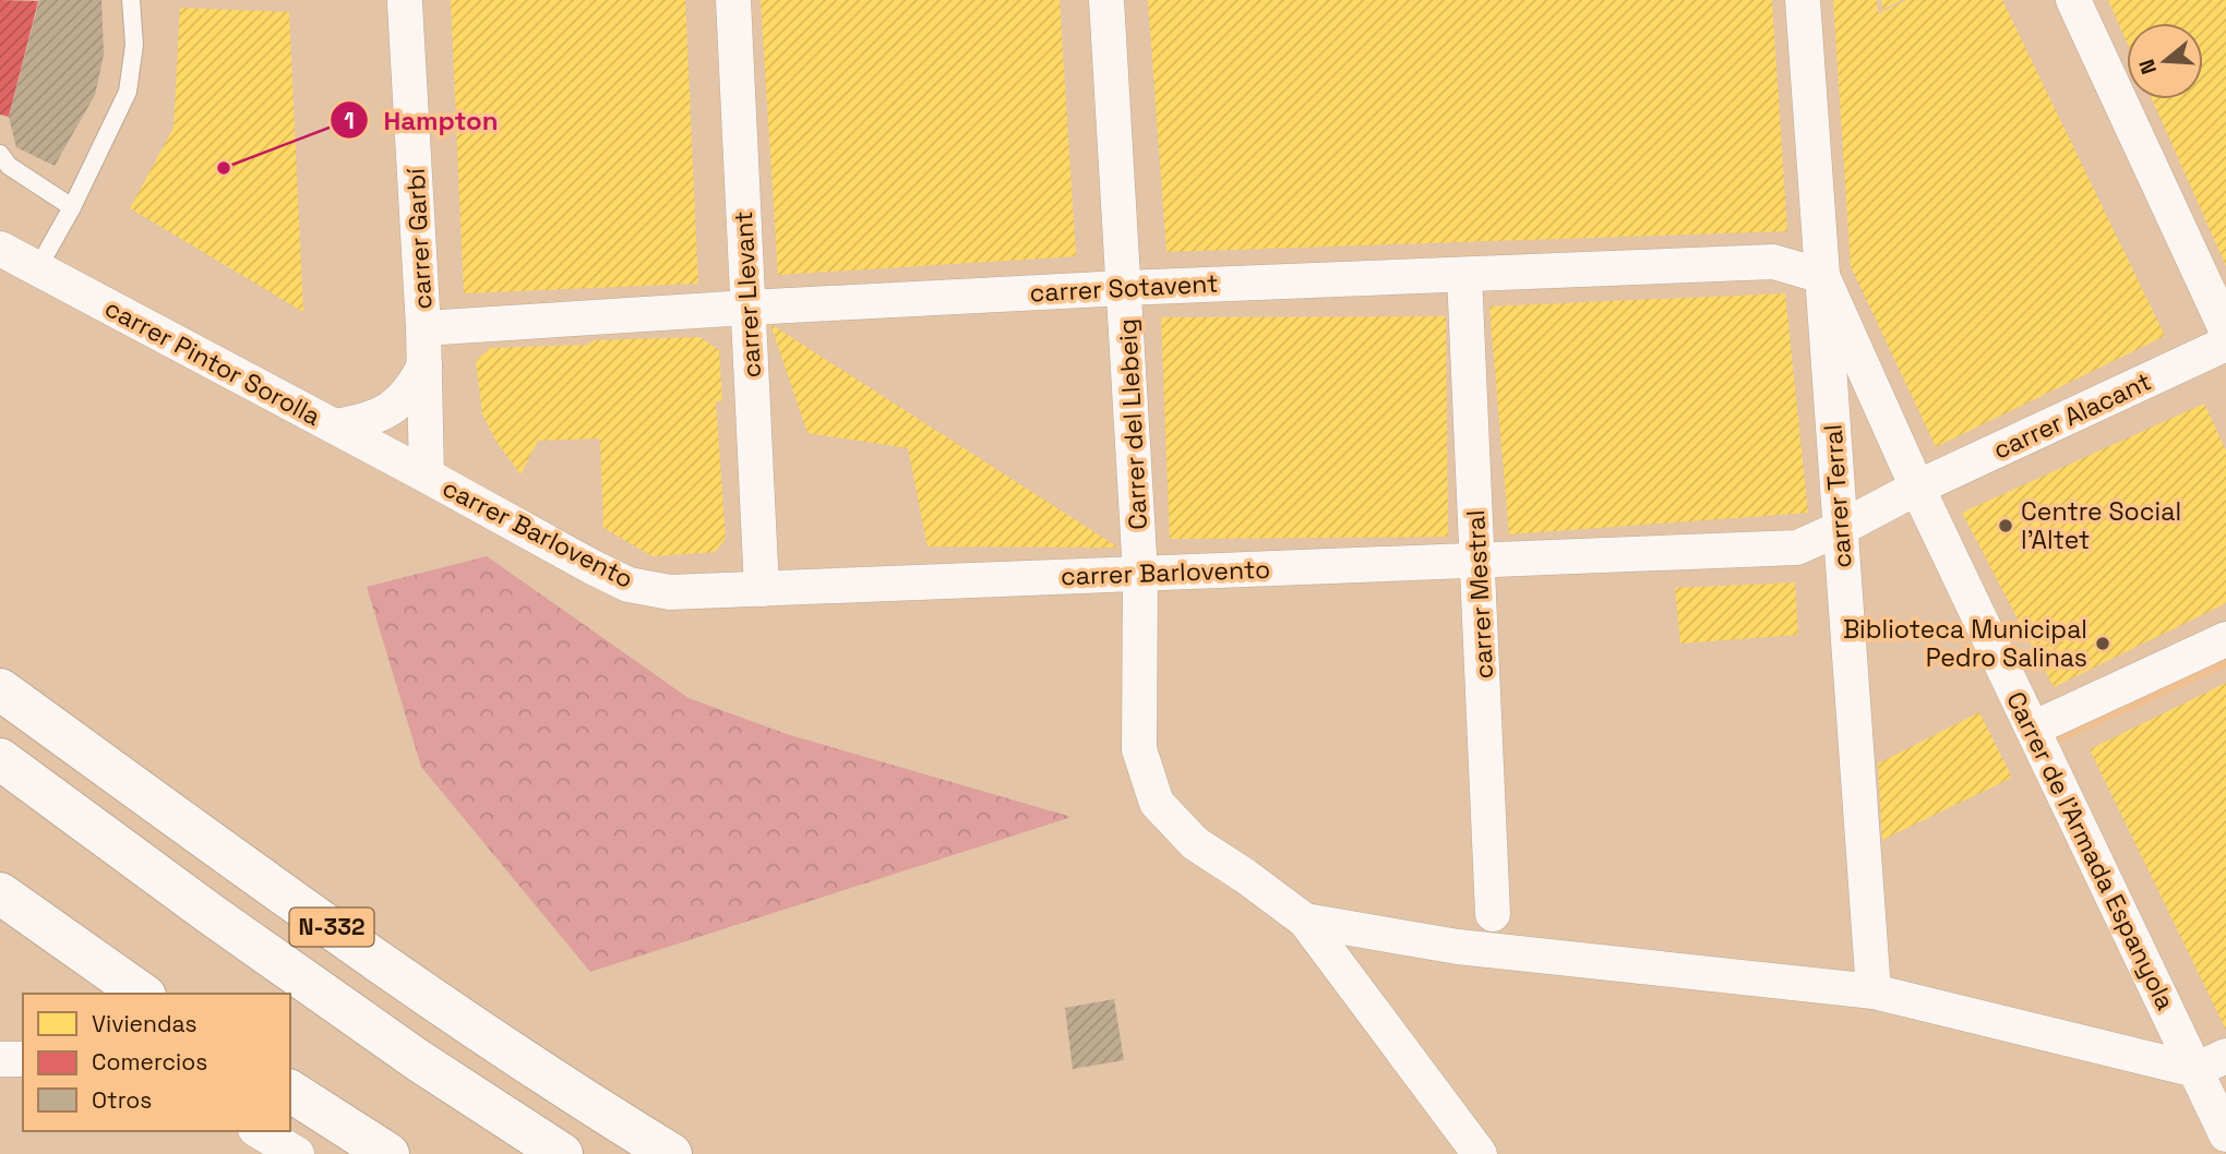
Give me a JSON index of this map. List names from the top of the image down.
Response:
{
  "streets": {
    "highway": ["N-332"],
    "street": [
      "carrer Garbí",
      "carrer Sotavent",
      "carrer Llevant",
      "carrer Pintor Sorolla",
      "carrer Alacant",
      "Carrer del Llebeig",
      "carrer Terral",
      "carrer Barlovento",
      "carrer Mestral",
      "Carrer de l'Armada Espanyola"
    ]
  },
  "crossings": [
    ["carrer Garbí", "carrer Sotavent"],
    ["carrer Garbí", "carrer Pintor Sorolla"],
    ["carrer Garbí", "carrer Barlovento"],
    ["carrer Sotavent", "carrer Llevant"],
    ["carrer Sotavent", "Carrer del Llebeig"],
    ["carrer Sotavent", "carrer Terral"],
    ["carrer Sotavent", "carrer Mestral"],
    ["carrer Sotavent", "Carrer de l'Armada Espanyola"],
    ["carrer Llevant", "carrer Barlovento"],
    ["carrer Pintor Sorolla", "carrer Barlovento"],
    ["carrer Alacant", "carrer Barlovento"],
    ["carrer Alacant", "Carrer de l'Armada Espanyola"],
    ["Carrer del Llebeig", "carrer Barlovento"],
    ["carrer Terral", "carrer Barlovento"],
    ["carrer Terral", "Carrer de l'Armada Espanyola"],
    ["carrer Barlovento", "carrer Mestral"],
    ["carrer Barlovento", "Carrer de l'Armada Espanyola"]
  ],
  "places": ["Hampton", "Centre Social l'Altet", "Biblioteca Municipal Pedro Salinas"],
  "legend": ["Viviendas", "Comercios", "Otros"],
  "north": "left"
}
